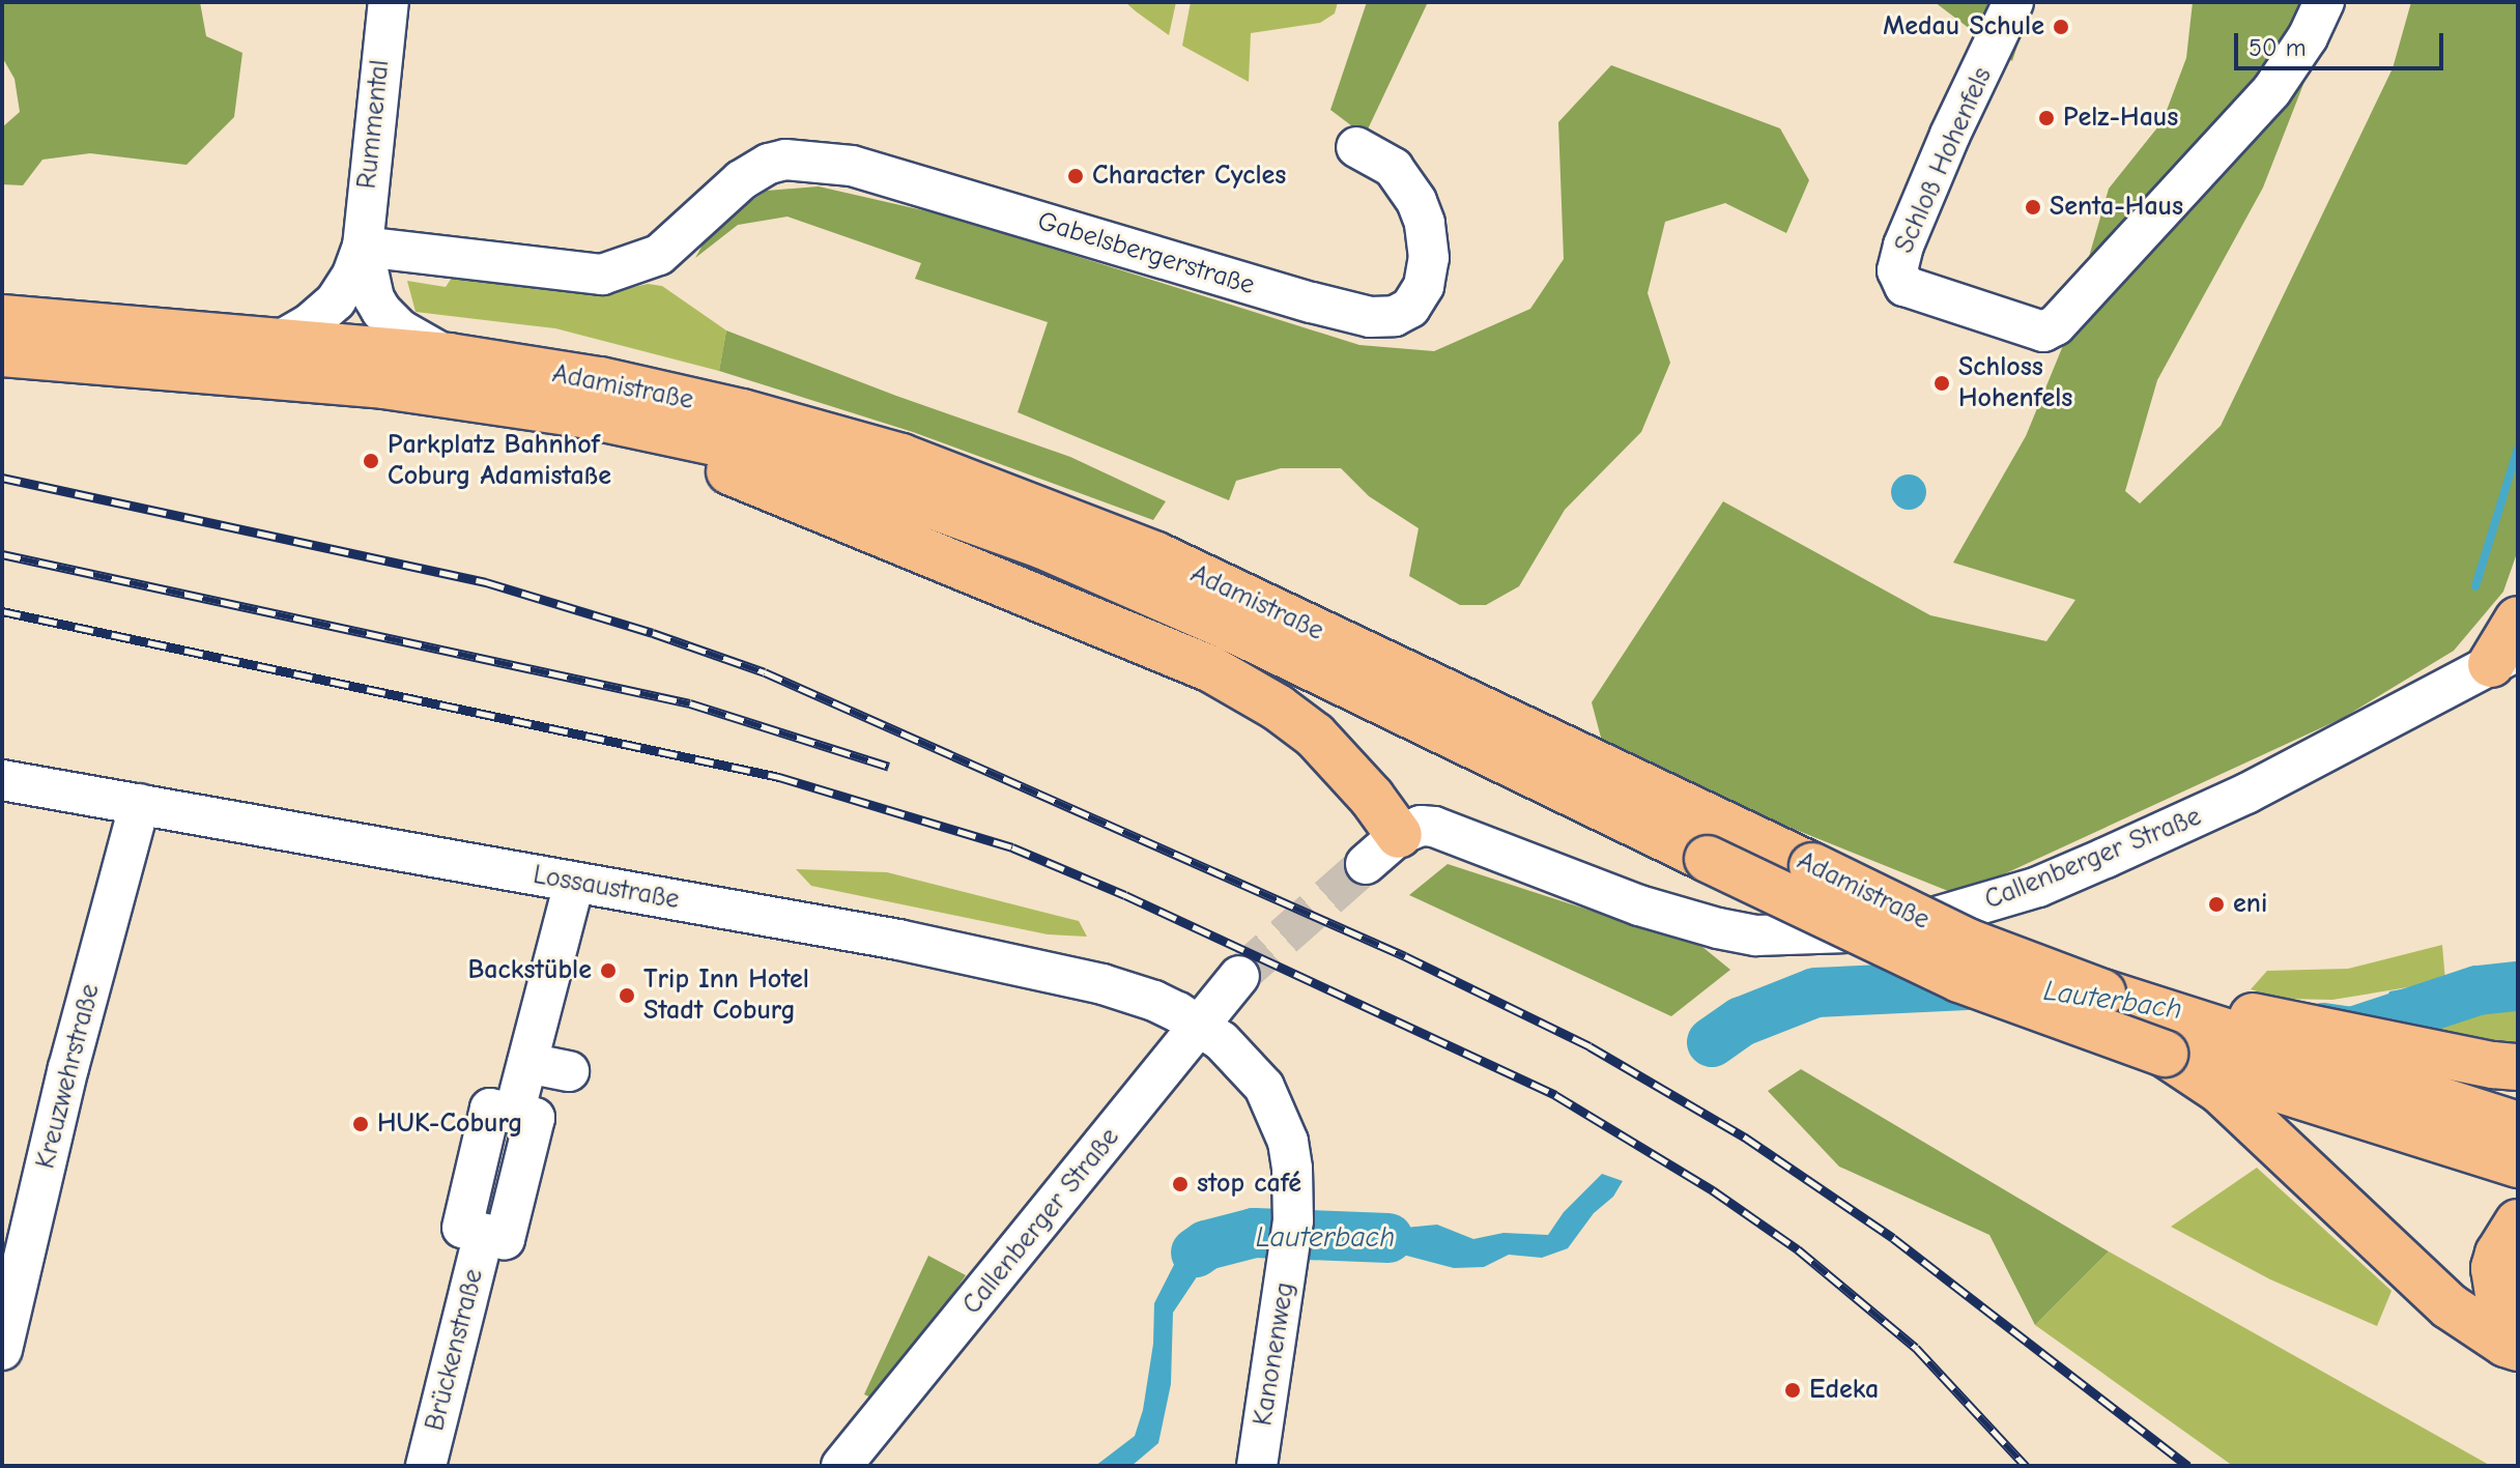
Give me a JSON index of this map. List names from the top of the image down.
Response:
{
  "streets": {
    "main road": ["Adamistraße"],
    "street": [
      "Rummental",
      "Schloß Hohenfels",
      "Gabelsbergerstraße",
      "Callenberger Straße",
      "Lossaustraße",
      "Kreuzwehrstraße",
      "Brückenstraße",
      "Kanonenweg"
    ]
  },
  "crossings": [
    ["Rummental", "Gabelsbergerstraße"],
    ["Rummental", "Adamistraße"],
    ["Callenberger Straße", "Lossaustraße"],
    ["Callenberger Straße", "Kanonenweg"],
    ["Lossaustraße", "Kreuzwehrstraße"],
    ["Lossaustraße", "Kanonenweg"]
  ],
  "water": ["Lauterbach"],
  "places": [
    "Medau Schule",
    "Pelz-Haus",
    "Character Cycles",
    "Senta-Haus",
    "Schloss Hohenfels",
    "Parkplatz Bahnhof Coburg Adamistaße",
    "eni",
    "Backstüble",
    "Trip Inn Hotel Stadt Coburg",
    "HUK-Coburg",
    "stop café",
    "Edeka"
  ],
  "scale_bar": "50 m"
}
